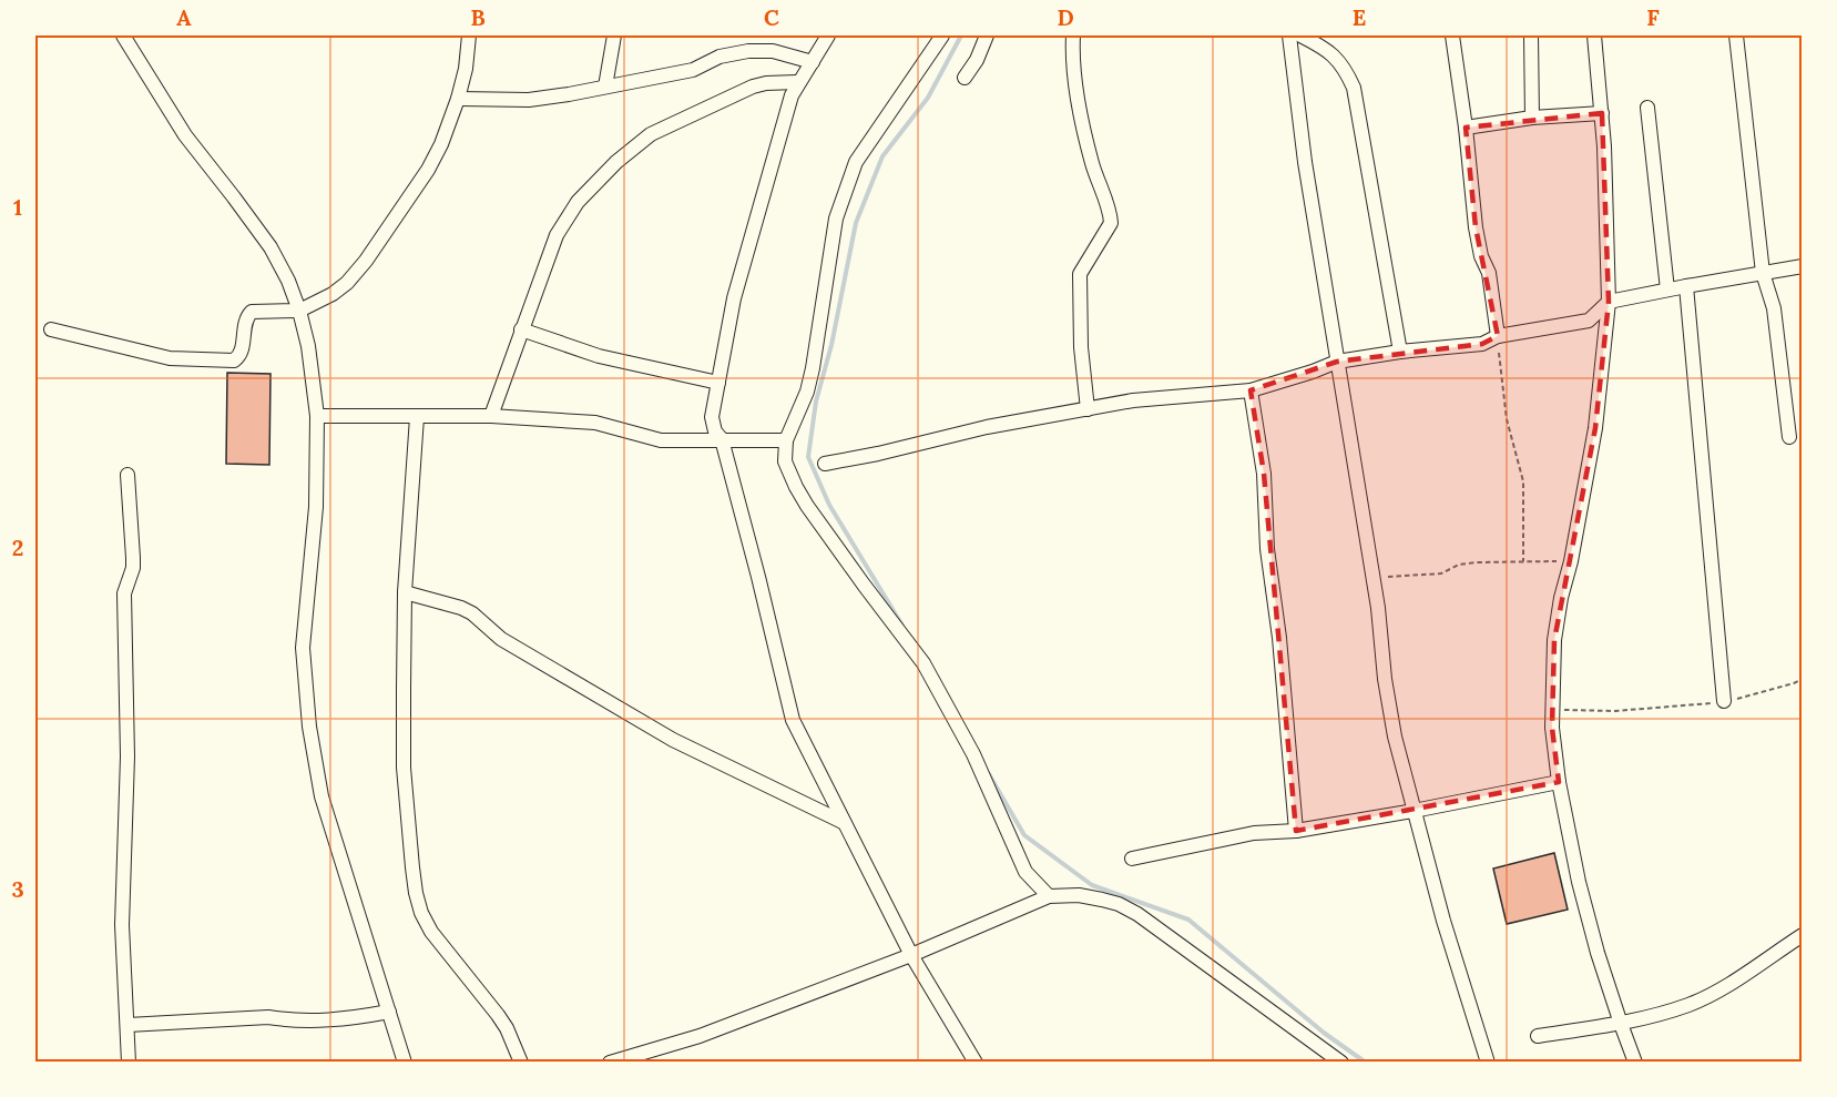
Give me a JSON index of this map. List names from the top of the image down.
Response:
{
  "grid": {
    "columns": [
      "A",
      "B",
      "C",
      "D",
      "E",
      "F"
    ],
    "rows": ["1", "2", "3"]
  }
}
